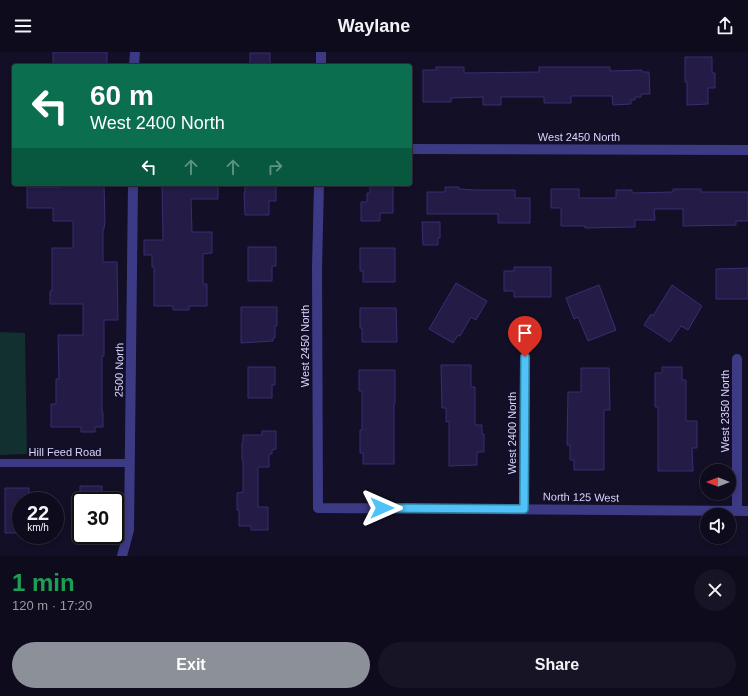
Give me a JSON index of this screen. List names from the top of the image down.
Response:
{
  "streets": {
    "street": [
      "West 2450 North",
      "2500 North",
      "West 2350 North",
      "West 2400 North",
      "North 125 West"
    ],
    "lane": ["Hill Feed Road"]
  },
  "crossings": [
    ["West 2450 North", "North 125 West"],
    ["2500 North", "Hill Feed Road"],
    ["West 2350 North", "North 125 West"],
    ["West 2400 North", "North 125 West"]
  ],
  "north": "left",
  "page": {
    "header": "Waylane",
    "turn": ["60 m", "West 2400 North"],
    "speed": "22 km/h",
    "limit": "30",
    "heading": ["1 min", "120 m · 17:20"],
    "buttons": ["Exit", "Share"]
  }
}
